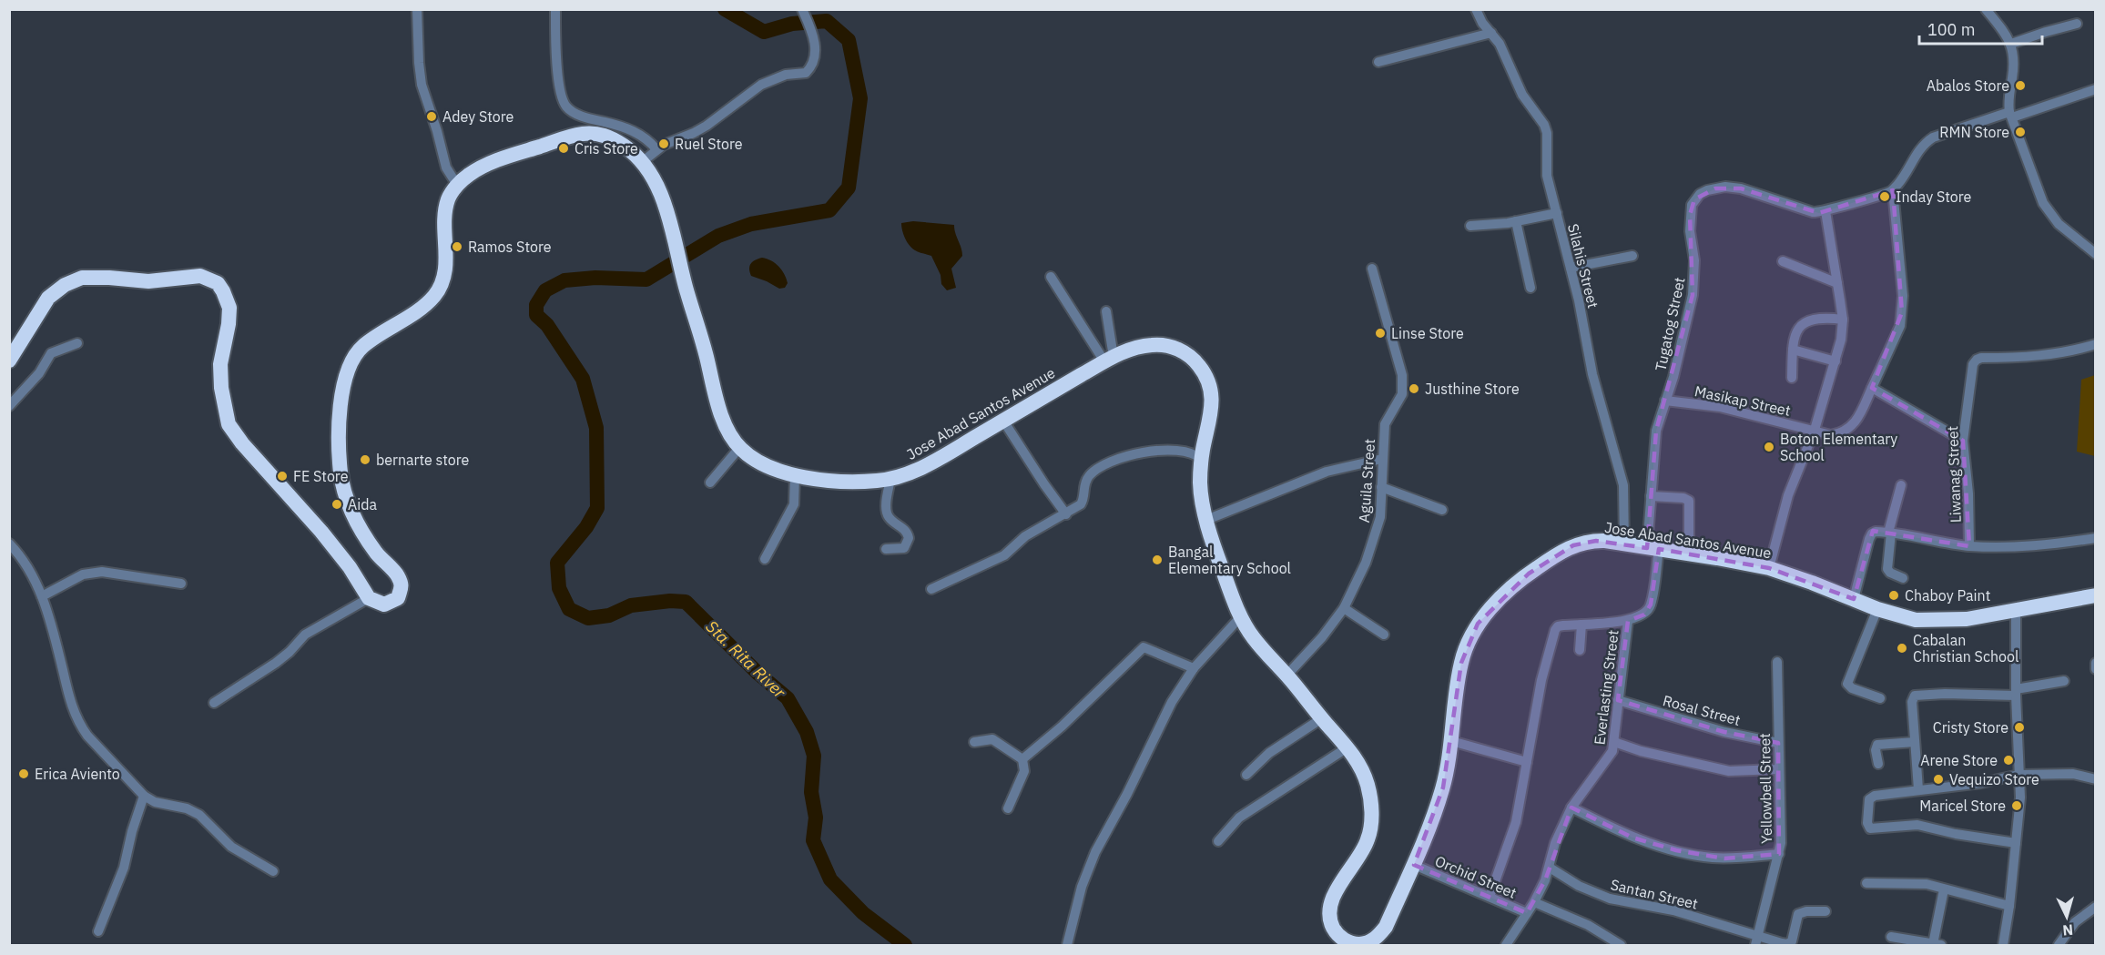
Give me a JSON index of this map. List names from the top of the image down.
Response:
{
  "streets": {
    "highway": ["Jose Abad Santos Avenue"],
    "street": [
      "Silahis Street",
      "Tugatog Street",
      "Masikap Street",
      "Liwanag Street",
      "Aguila Street",
      "Everlasting Street",
      "Rosal Street",
      "Yellowbell Street",
      "Orchid Street",
      "Santan Street"
    ]
  },
  "crossings": [
    ["Silahis Street", "Jose Abad Santos Avenue"],
    ["Tugatog Street", "Masikap Street"],
    ["Tugatog Street", "Jose Abad Santos Avenue"],
    ["Tugatog Street", "Everlasting Street"],
    ["Jose Abad Santos Avenue", "Aguila Street"],
    ["Jose Abad Santos Avenue", "Everlasting Street"],
    ["Jose Abad Santos Avenue", "Orchid Street"],
    ["Everlasting Street", "Rosal Street"],
    ["Everlasting Street", "Orchid Street"],
    ["Everlasting Street", "Santan Street"],
    ["Rosal Street", "Yellowbell Street"],
    ["Yellowbell Street", "Santan Street"]
  ],
  "water": ["Sta. Rita River"],
  "places": [
    "Abalos Store",
    "Adey Store",
    "RMN Store",
    "Ruel Store",
    "Cris Store",
    "Inday Store",
    "Ramos Store",
    "Linse Store",
    "Justhine Store",
    "Boton Elementary School",
    "bernarte store",
    "FE Store",
    "Aida",
    "Bangal Elementary School",
    "Chaboy Paint",
    "Cabalan Christian School",
    "Cristy Store",
    "Arene Store",
    "Erica Aviento",
    "Vequizo Store",
    "Maricel Store"
  ],
  "scale_bar": "100 m",
  "north": "bottom"
}
